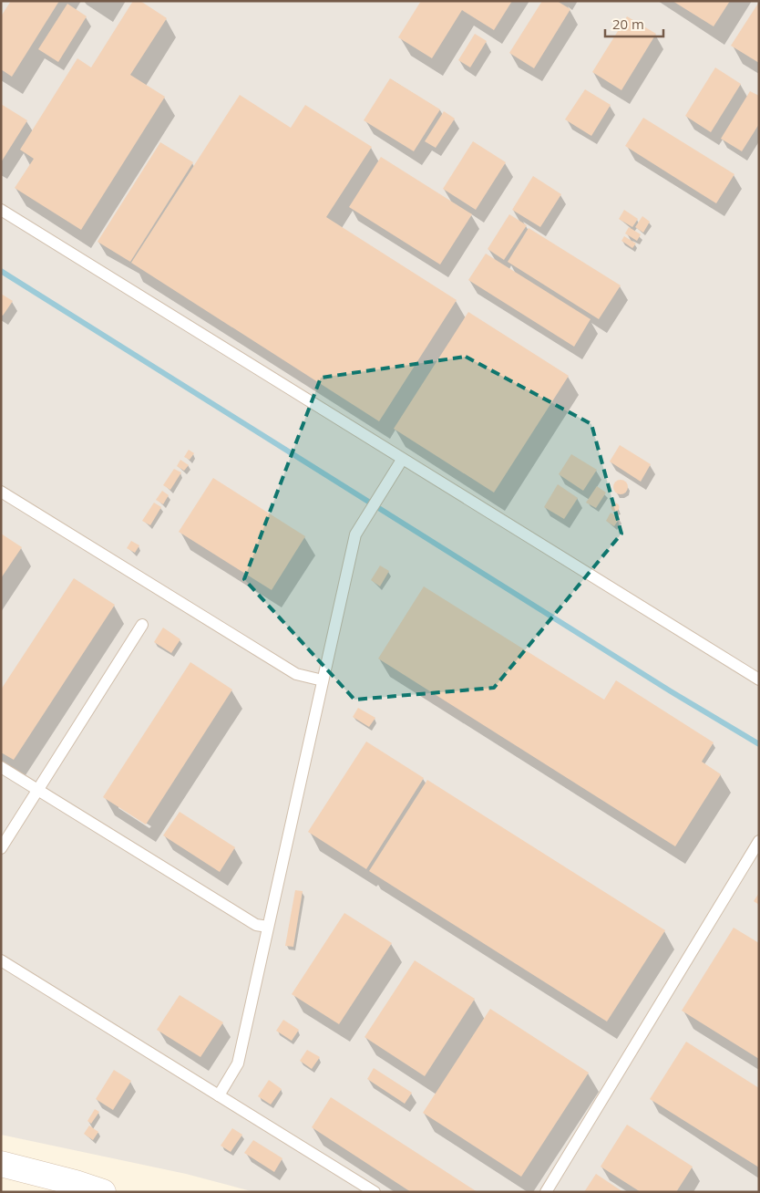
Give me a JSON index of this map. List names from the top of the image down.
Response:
{
  "scale_bar": "20 m"
}
